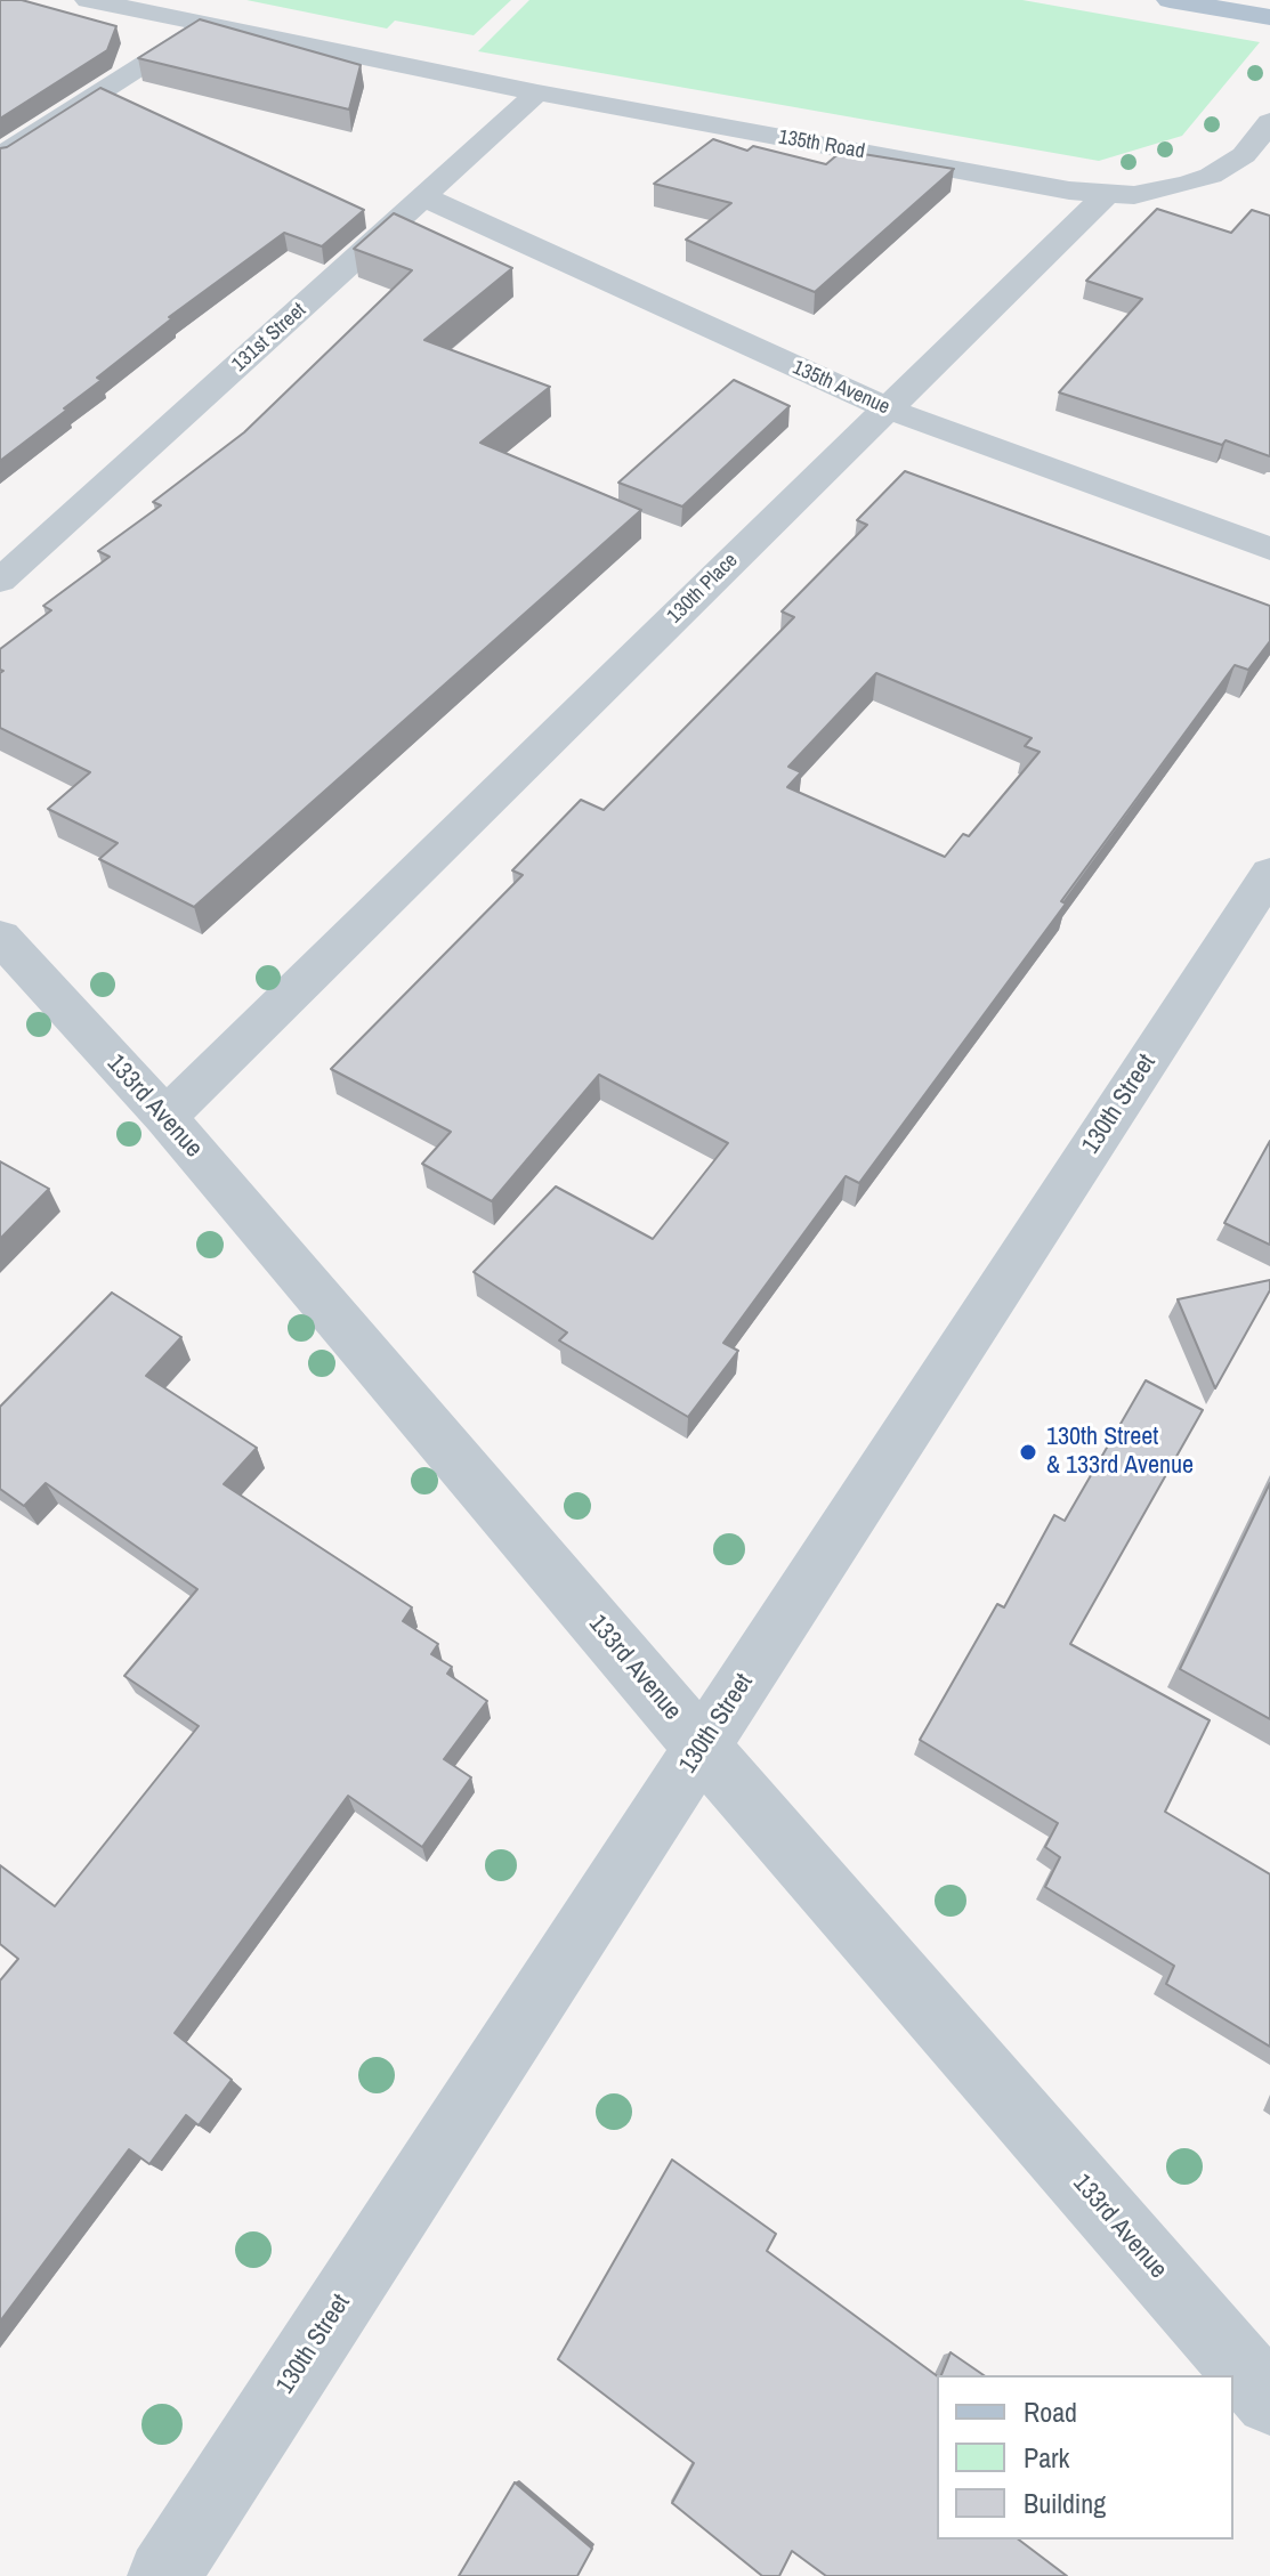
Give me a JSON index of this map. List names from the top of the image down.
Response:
{
  "streets": {
    "street": [
      "135th Road",
      "131st Street",
      "135th Avenue",
      "130th Place",
      "130th Street",
      "133rd Avenue"
    ]
  },
  "crossings": [
    ["135th Road", "131st Street"],
    ["135th Road", "130th Place"],
    ["131st Street", "135th Avenue"],
    ["135th Avenue", "130th Place"],
    ["130th Place", "133rd Avenue"],
    ["130th Street", "133rd Avenue"]
  ],
  "places": ["130th Street & 133rd Avenue"],
  "legend": ["Road", "Park", "Building"]
}
